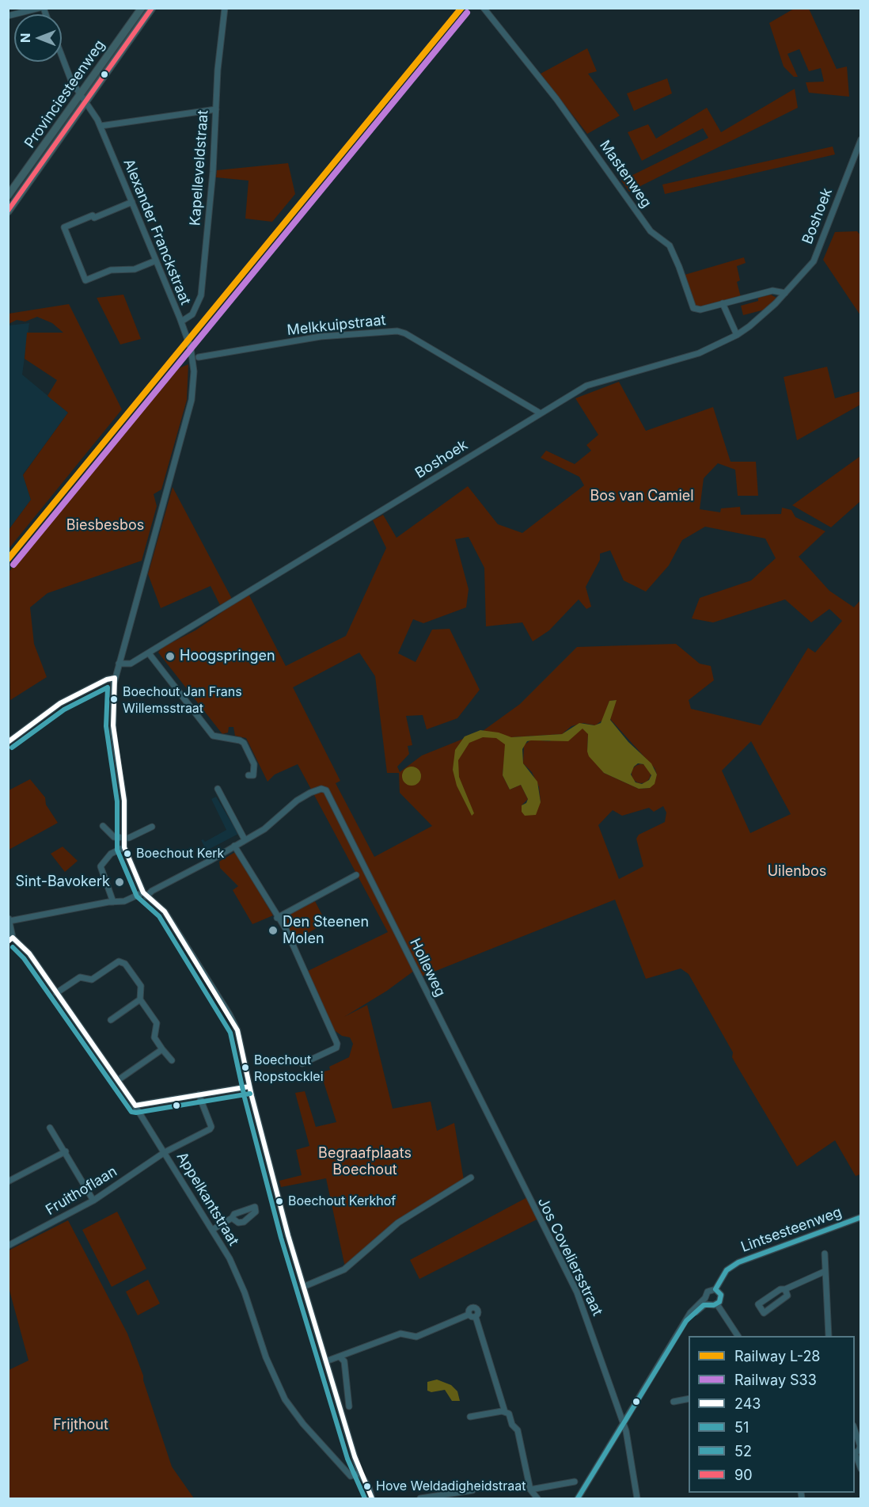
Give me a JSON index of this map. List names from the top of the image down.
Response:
{
  "streets": {
    "main road": ["Provinciesteenweg"],
    "street": [
      "Kapelleveldstraat",
      "Mastenweg",
      "Boshoek",
      "Alexander Franckstraat",
      "Melkkuipstraat",
      "Holleweg",
      "Fruithoflaan",
      "Appelkantstraat",
      "Lintsesteenweg",
      "Jos Coveliersstraat"
    ]
  },
  "crossings": [
    ["Provinciesteenweg", "Alexander Franckstraat"],
    ["Kapelleveldstraat", "Alexander Franckstraat"],
    ["Boshoek", "Alexander Franckstraat"],
    ["Boshoek", "Melkkuipstraat"],
    ["Holleweg", "Jos Coveliersstraat"],
    ["Fruithoflaan", "Appelkantstraat"],
    ["Lintsesteenweg", "Jos Coveliersstraat"]
  ],
  "parks": [
    "Bos van Camiel",
    "Biesbesbos",
    "Uilenbos",
    "Begraafplaats Boechout",
    "Frijthout"
  ],
  "places": [
    "Hoogspringen",
    "Boechout Jan Frans Willemsstraat",
    "Boechout Kerk",
    "Sint-Bavokerk",
    "Den Steenen Molen",
    "Boechout Ropstocklei",
    "Boechout Kerkhof",
    "Hove Weldadigheidstraat"
  ],
  "lines": [
    "rail line L-28",
    "transit line 90",
    "rail line S33",
    "transit line 243",
    "transit line 51",
    "transit line 52"
  ],
  "legend": [
    "Railway L-28",
    "Railway S33",
    "243",
    "51",
    "52",
    "90"
  ],
  "north": "left"
}
